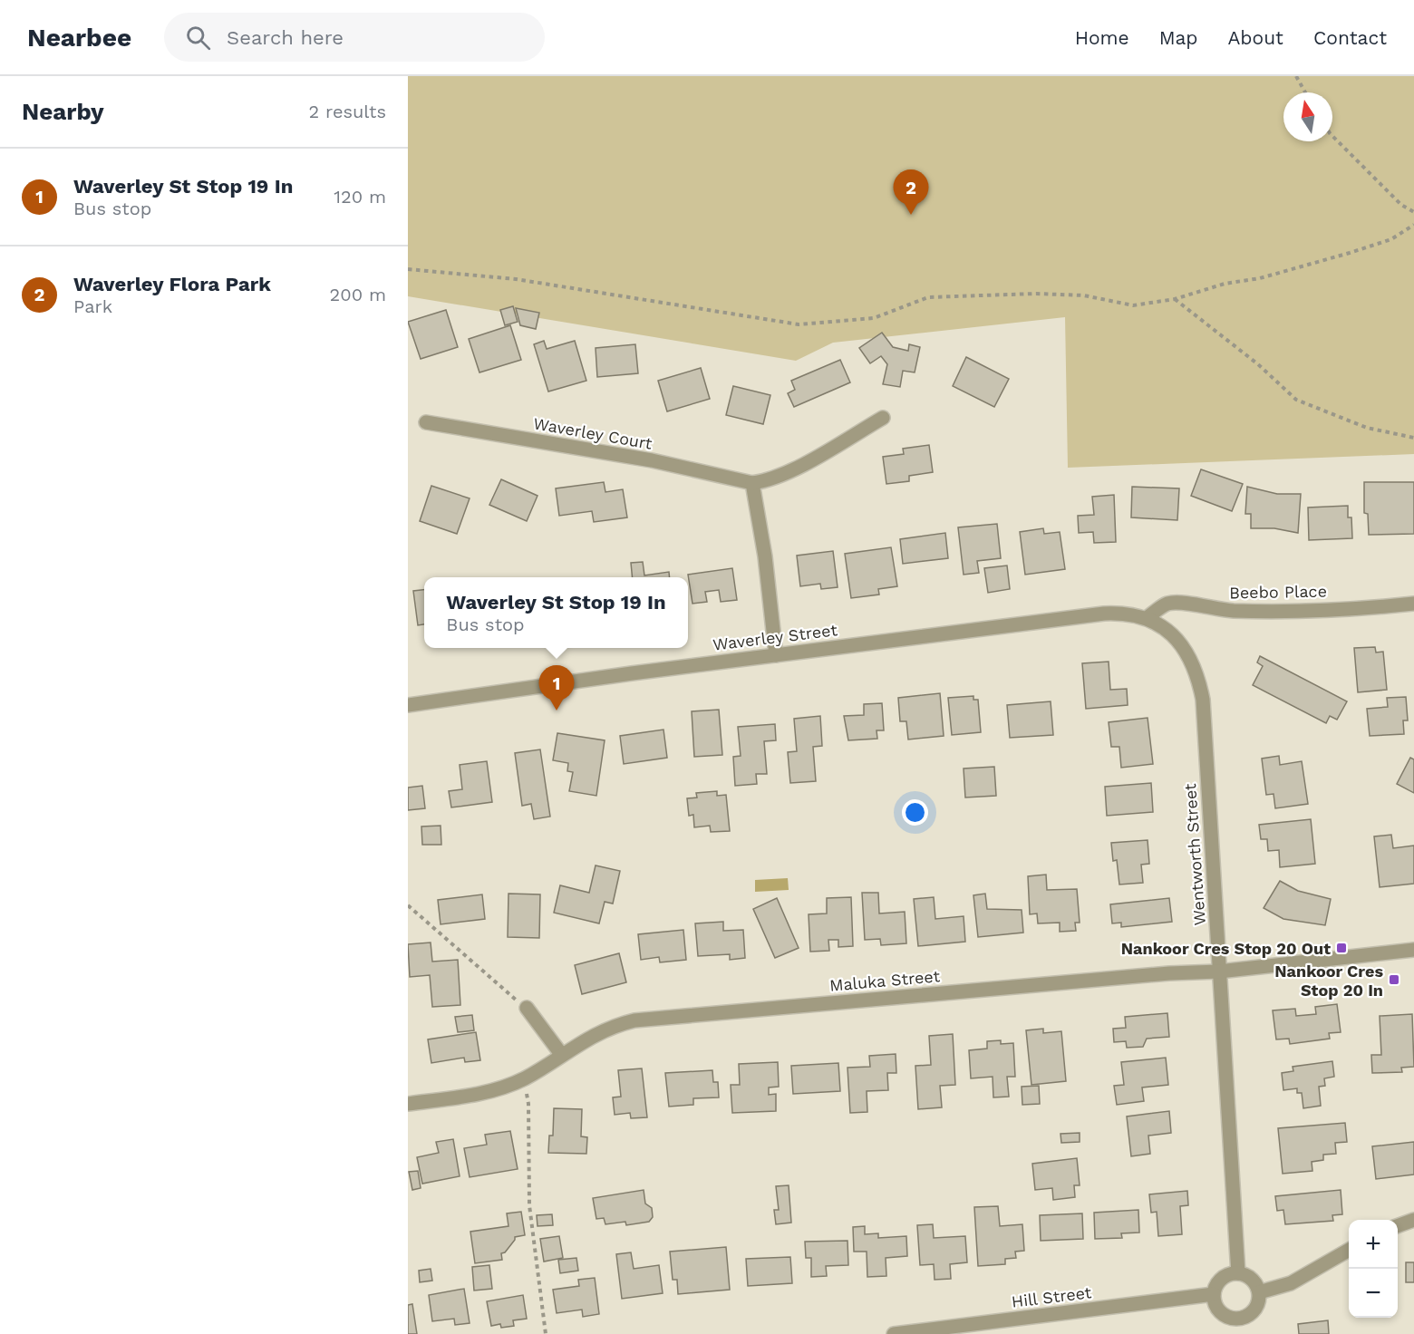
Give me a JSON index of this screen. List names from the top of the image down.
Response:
{
  "streets": {
    "street": [
      "Waverley Court",
      "Beebo Place",
      "Waverley Street",
      "Wentworth Street",
      "Maluka Street",
      "Hill Street"
    ]
  },
  "crossings": [
    ["Beebo Place", "Waverley Street"],
    ["Beebo Place", "Wentworth Street"],
    ["Waverley Street", "Wentworth Street"],
    ["Wentworth Street", "Maluka Street"],
    ["Wentworth Street", "Hill Street"]
  ],
  "places": {
    "transit": ["Nankoor Cres Stop 20 Out", "Nankoor Cres Stop 20 In"]
  },
  "north": "top",
  "page": {
    "header": "Nearbee",
    "search": "Search here",
    "nav": [
      "Home",
      "Map",
      "About",
      "Contact"
    ],
    "heading": ["Nearby", "2 results"],
    "list": [
      {
        "mark": "1",
        "name": "Waverley St Stop 19 In",
        "note": "Bus stop",
        "value": "120 m"
      },
      {
        "mark": "2",
        "name": "Waverley Flora Park",
        "note": "Park",
        "value": "200 m"
      }
    ],
    "pins": ["2", "1"],
    "popup": ["Waverley St Stop 19 In", "Bus stop"],
    "map_buttons": ["+", "−"]
  }
}
